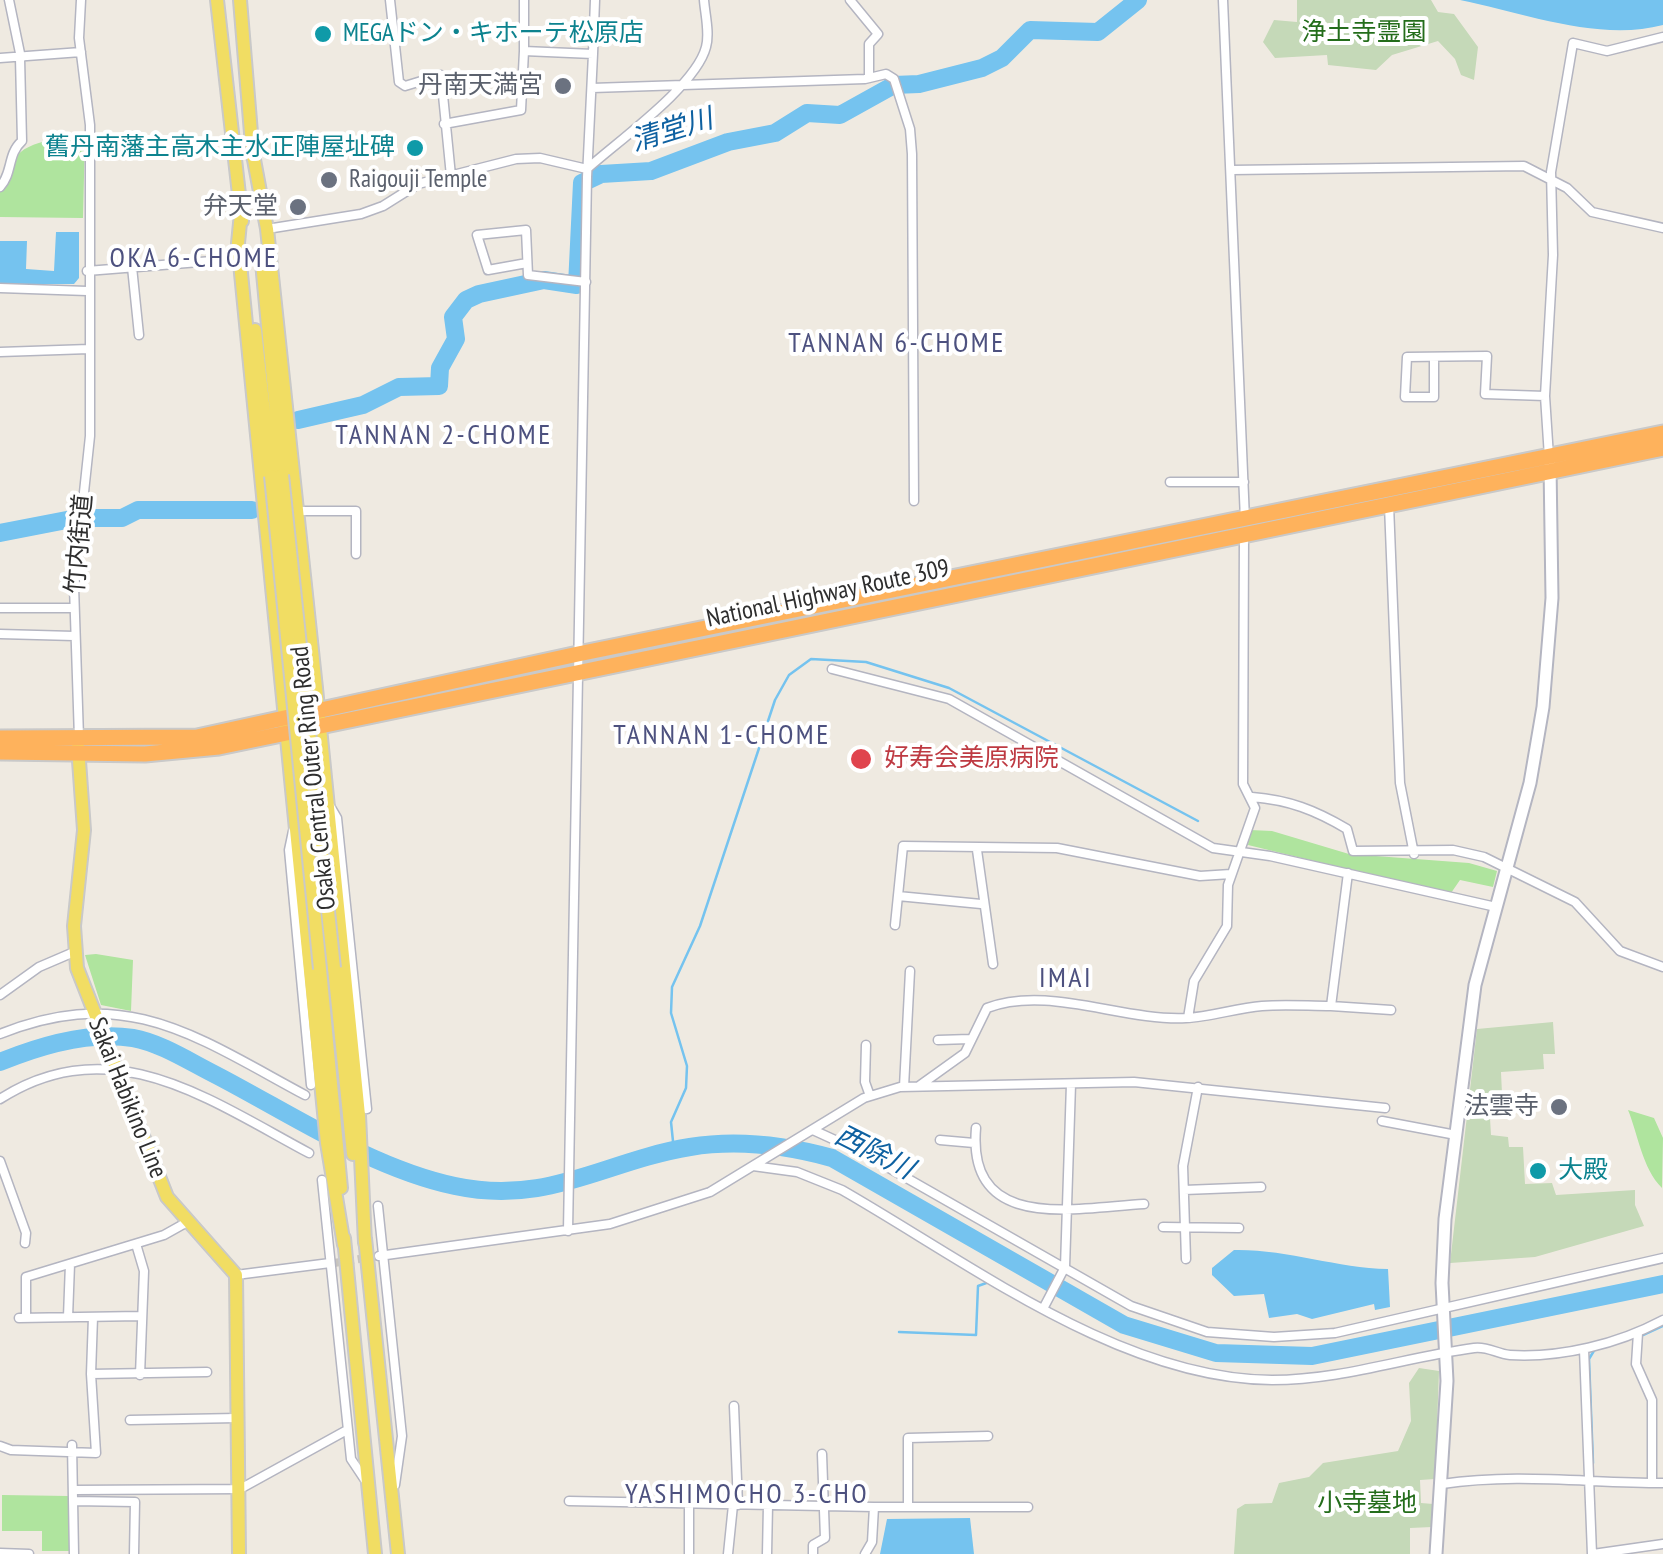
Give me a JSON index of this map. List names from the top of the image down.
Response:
{
  "streets": {
    "highway": ["National Highway Route 309"],
    "main road": ["Osaka Central Outer Ring Road", "Sakai Habikino Line"],
    "street": ["竹内街道"]
  },
  "crossings": [
    ["竹内街道", "National Highway Route 309"],
    ["竹内街道", "Sakai Habikino Line"],
    ["National Highway Route 309", "Sakai Habikino Line"]
  ],
  "districts": [
    "OKA 6-CHOME",
    "TANNAN 6-CHOME",
    "TANNAN 2-CHOME",
    "TANNAN 1-CHOME",
    "IMAI",
    "YASHIMOCHO 3-CHO"
  ],
  "water": ["清堂川", "西除川"],
  "parks": ["浄土寺霊園", "小寺墓地"],
  "places": [
    "MEGAドン・キホーテ松原店",
    "丹南天満宮",
    "舊丹南藩主高木主水正陣屋址碑",
    "Raigouji Temple",
    "弁天堂",
    "好寿会美原病院",
    "法雲寺",
    "大殿"
  ]
}
